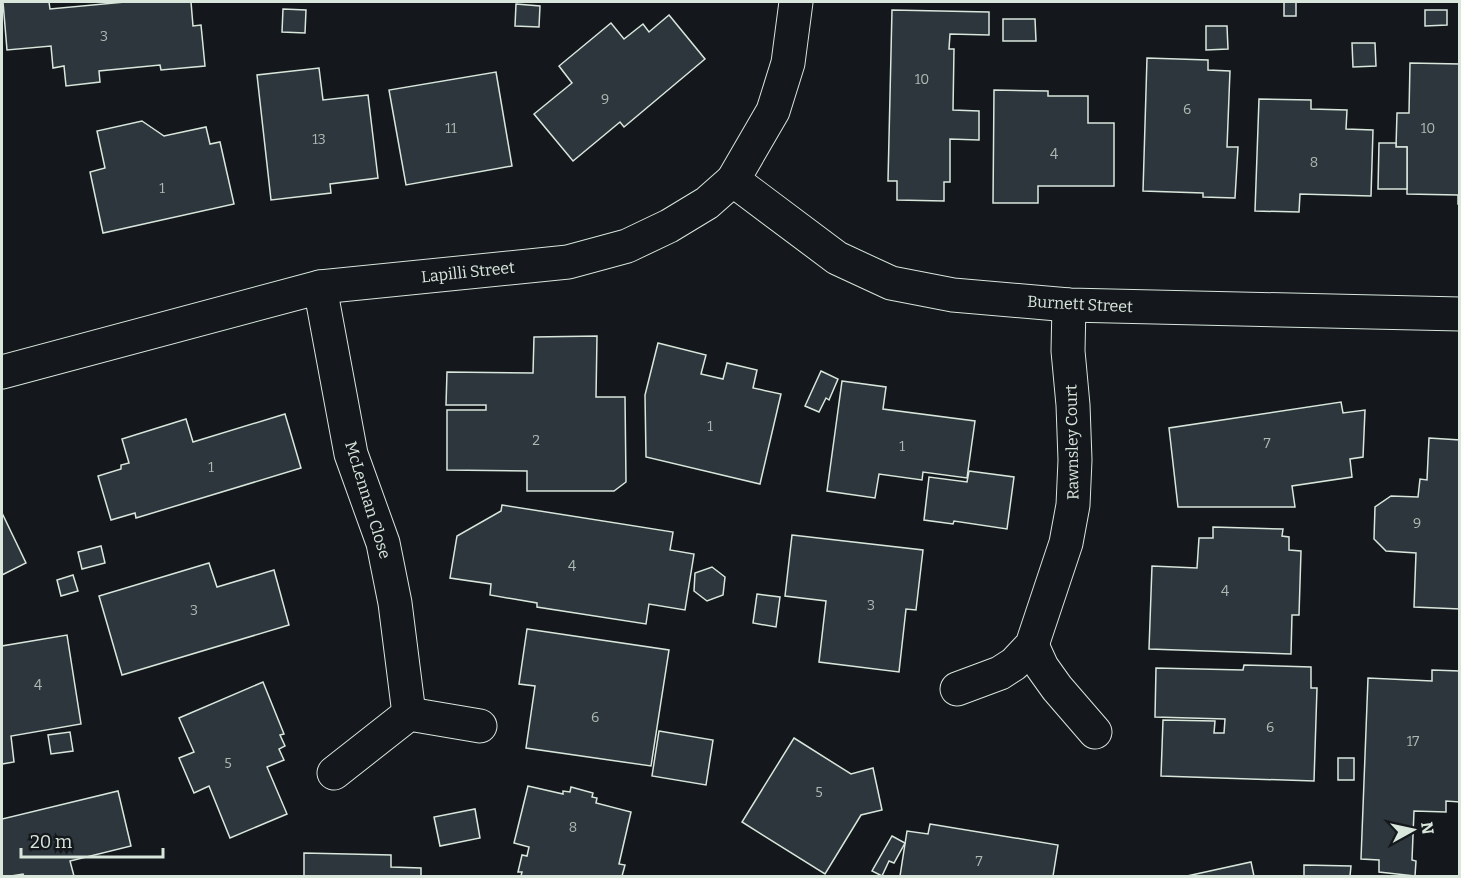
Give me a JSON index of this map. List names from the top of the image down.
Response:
{
  "streets": {
    "street": [
      "Lapilli Street",
      "Burnett Street",
      "Rawnsley Court",
      "McLennan Close"
    ]
  },
  "crossings": [
    ["Lapilli Street", "Burnett Street"],
    ["Lapilli Street", "McLennan Close"],
    ["Burnett Street", "Rawnsley Court"]
  ],
  "house_numbers": [
    "3",
    "10",
    "9",
    "6",
    "11",
    "10",
    "13",
    "4",
    "8",
    "1",
    "1",
    "2",
    "7",
    "1",
    "1",
    "9",
    "4",
    "4",
    "3",
    "3",
    "4",
    "6",
    "6",
    "17",
    "5",
    "5",
    "8",
    "7"
  ],
  "scale_bar": "20 m",
  "north": "right"
}
